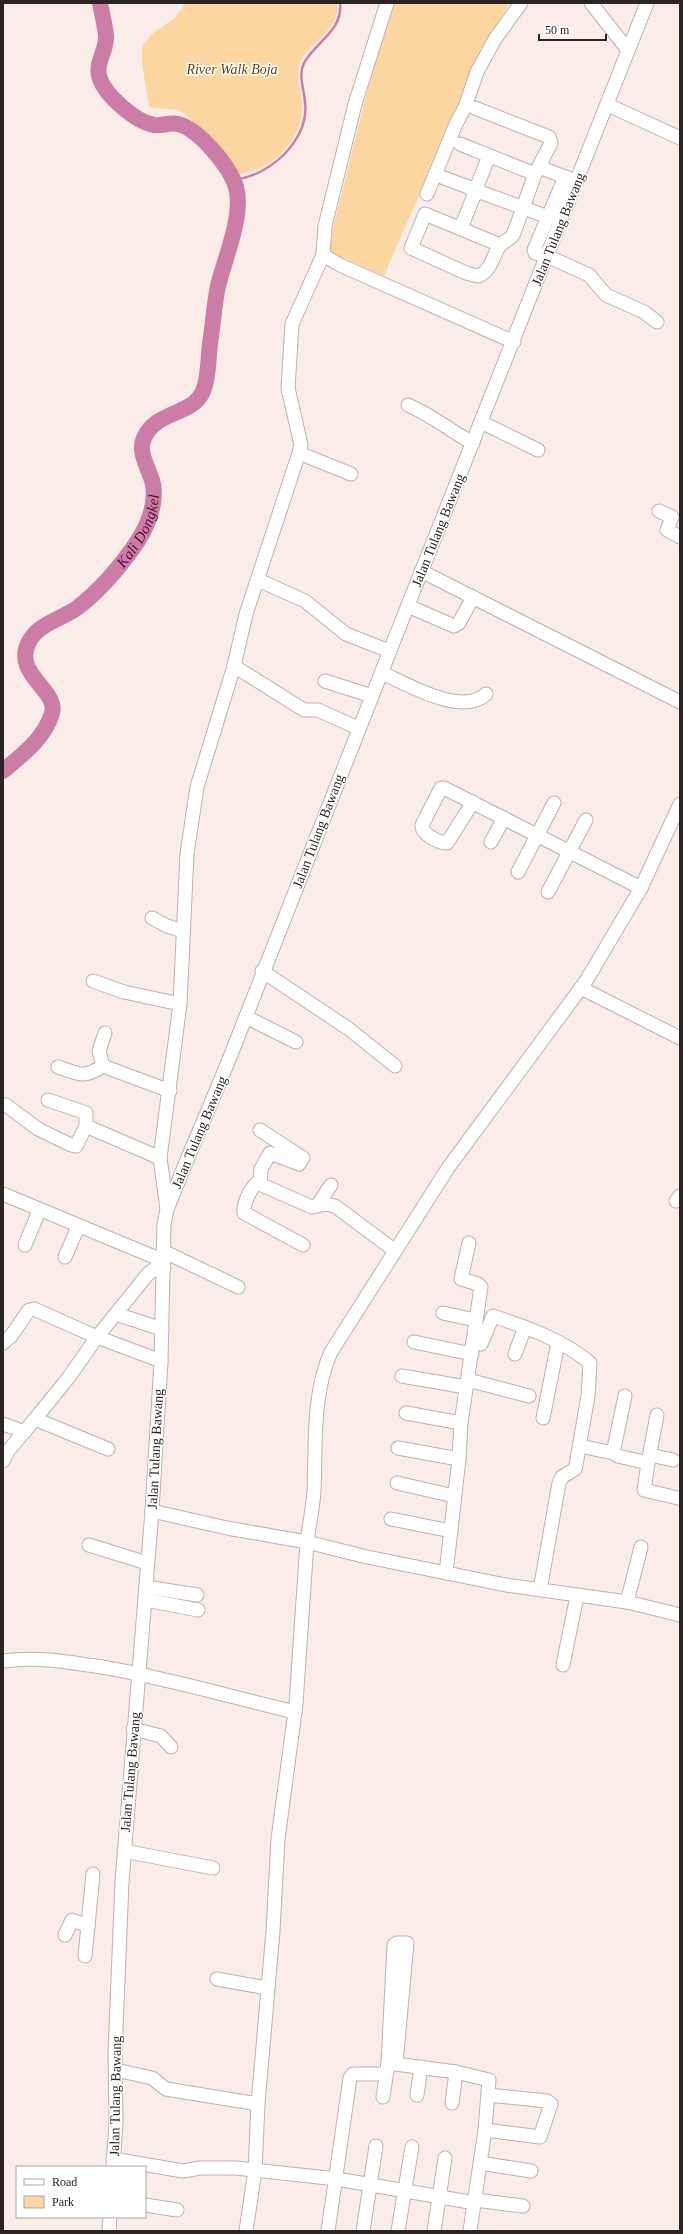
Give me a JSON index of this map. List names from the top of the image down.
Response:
{
  "streets": {
    "street": ["Jalan Tulang Bawang"]
  },
  "water": ["Kali Dongkel"],
  "parks": ["River Walk Boja"],
  "legend": ["Road", "Park"],
  "scale_bar": "50 m"
}
